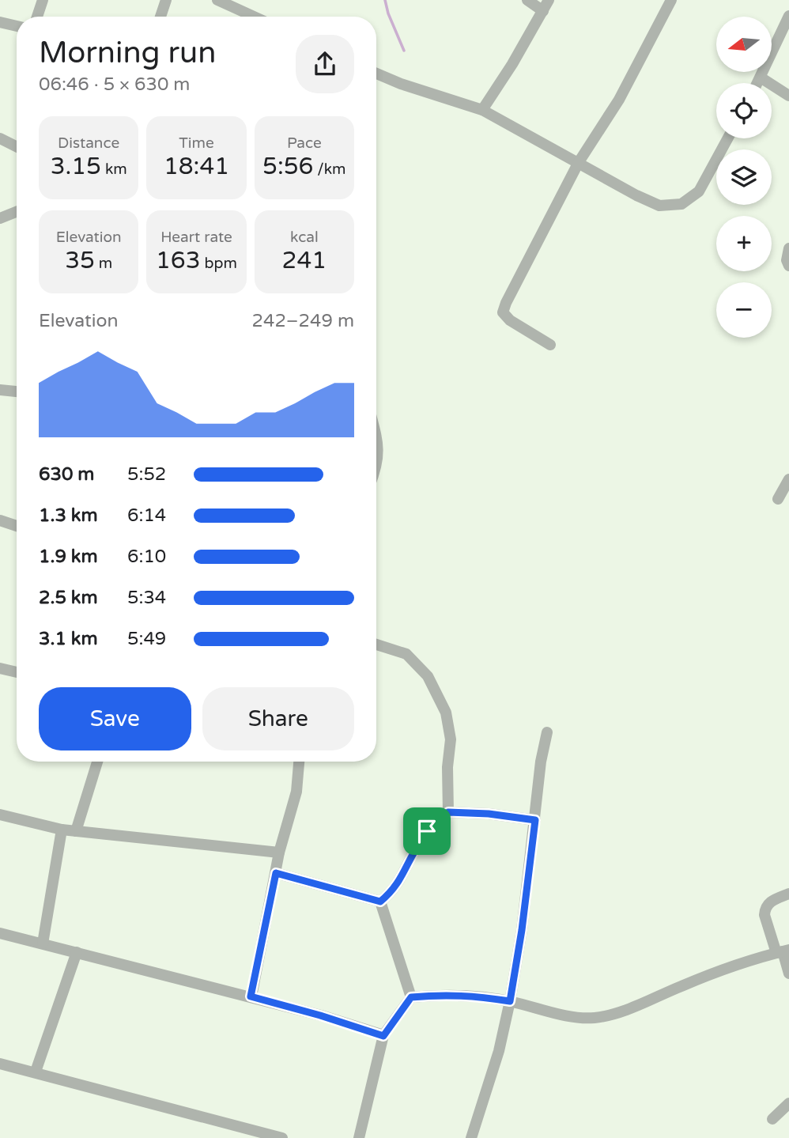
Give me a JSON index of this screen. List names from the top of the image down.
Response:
{
  "north": "left",
  "page": {
    "map_buttons": ["+", "−"],
    "heading": ["Morning run", "06:46 · 5 × 630 m"],
    "stats": [
      ["Distance", "3.15 km"],
      ["Time", "18:41"],
      ["Pace", "5:56 /km"],
      ["Elevation", "35 m"],
      ["Heart rate", "163 bpm"],
      ["kcal", "241"]
    ],
    "chart": ["Elevation", "242–249 m"],
    "list": [
      {
        "name": "630 m",
        "note": "5:52"
      },
      {
        "name": "1.3 km",
        "note": "6:14"
      },
      {
        "name": "1.9 km",
        "note": "6:10"
      },
      {
        "name": "2.5 km",
        "note": "5:34"
      },
      {
        "name": "3.1 km",
        "note": "5:49"
      }
    ],
    "buttons": ["Save", "Share"]
  }
}
